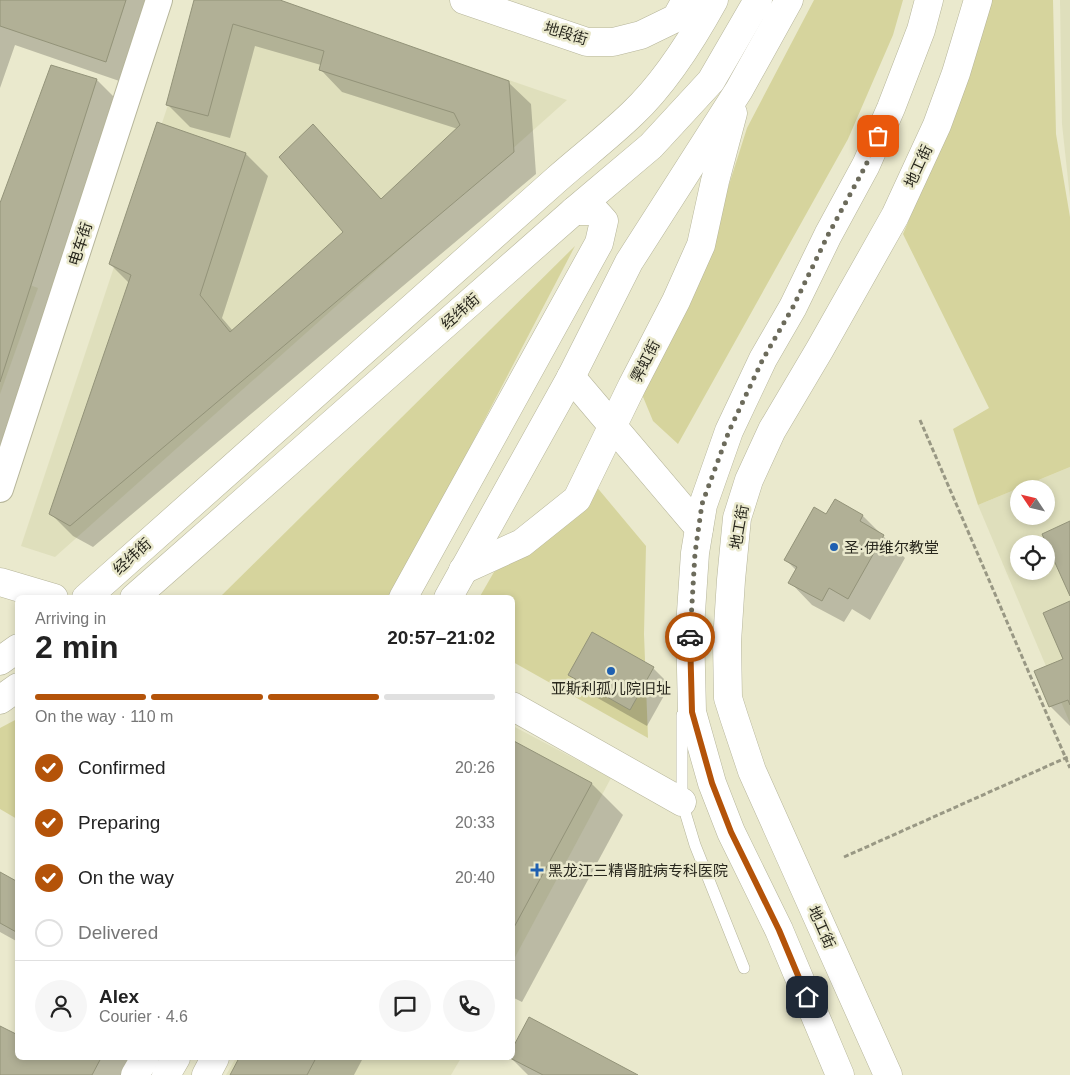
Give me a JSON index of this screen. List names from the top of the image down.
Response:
{
  "streets": {
    "main road": [
      "地段街",
      "地工街",
      "经纬街",
      "霁虹街"
    ],
    "street": ["电车街"]
  },
  "places": {
    "other": ["圣·伊维尔教堂", "亚斯利孤儿院旧址"],
    "health": ["黑龙江三精肾脏病专科医院"]
  },
  "north": "top left",
  "page": {
    "heading": ["2 min", "Arriving in", "20:57–21:02"],
    "panel": ["Alex", "Courier · 4.6"],
    "bar": "On the way · 110 m",
    "list": [
      ["Confirmed", "20:26"],
      ["Preparing", "20:33"],
      ["On the way", "20:40"],
      "Delivered"
    ]
  }
}
